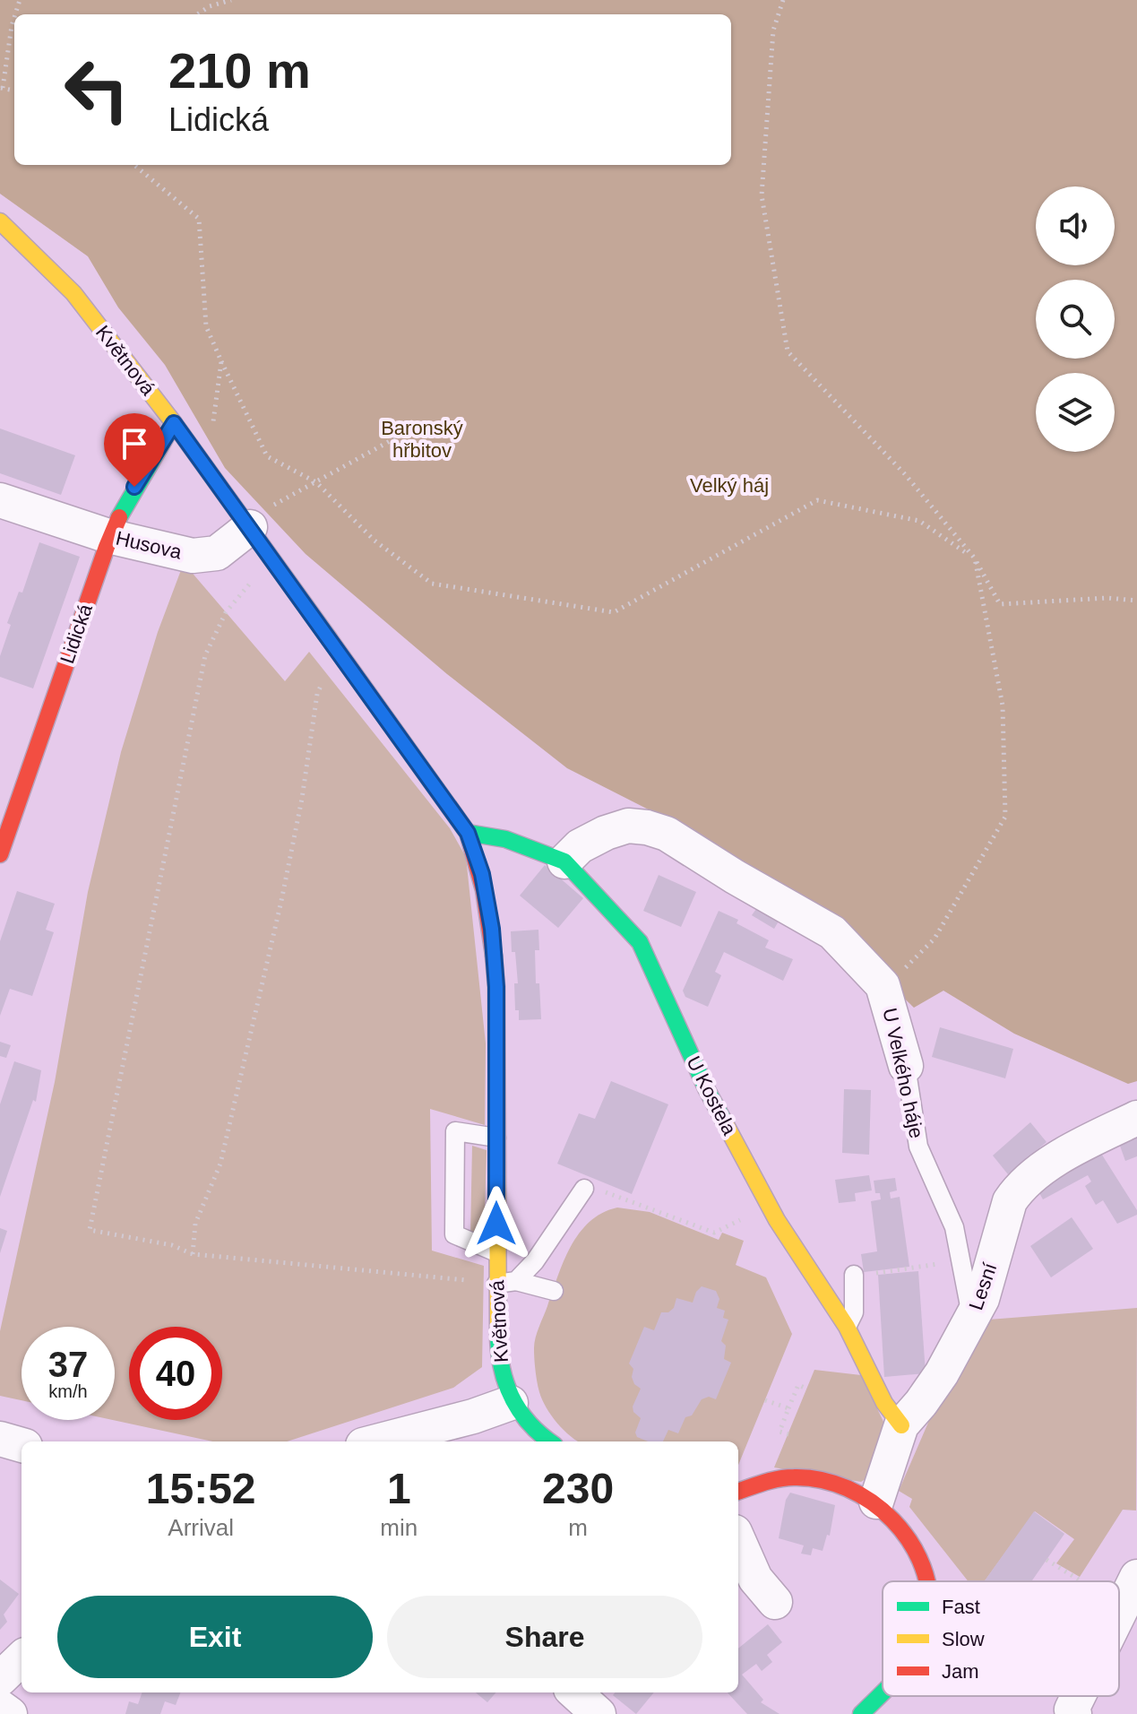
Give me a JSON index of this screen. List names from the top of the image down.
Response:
{
  "streets": {
    "street": [
      "Květnová",
      "Husova",
      "Lidická",
      "U Velkého háje",
      "U Kostela",
      "Lesní"
    ]
  },
  "crossings": [
    ["Květnová", "Husova"],
    ["Květnová", "Lidická"],
    ["Květnová", "U Kostela"],
    ["Husova", "Lidická"],
    ["U Velkého háje", "U Kostela"],
    ["U Velkého háje", "Lesní"],
    ["U Kostela", "Lesní"]
  ],
  "parks": ["Baronský hřbitov", "Velký háj"],
  "legend": ["Fast", "Slow", "Jam"],
  "page": {
    "turn": ["210 m", "Lidická"],
    "speed": "37 km/h",
    "limit": "40",
    "eta": [
      "15:52",
      "Arrival",
      "1",
      "min",
      "230",
      "m"
    ],
    "buttons": ["Exit", "Share"]
  }
}
